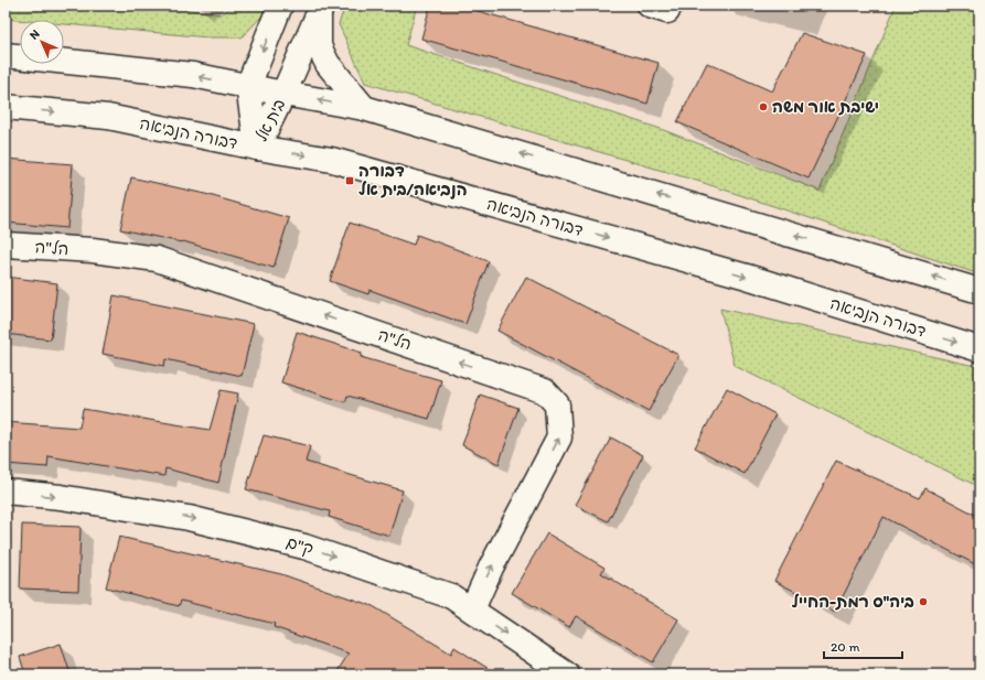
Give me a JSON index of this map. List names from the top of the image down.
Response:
{
  "streets": {
    "street": [
      "בית אל",
      "דבורה הנביאה",
      "הל\"ה",
      "ק\"ם"
    ]
  },
  "crossings": [
    ["בית אל", "דבורה הנביאה"],
    ["הל\"ה", "ק\"ם"]
  ],
  "one_way": ["ק\"ם"],
  "places": {
    "other": ["ישיבת אור משה", "ביה\"ס רמת-החייל"],
    "transit": ["דבורה הנביאה/בית אל"]
  },
  "scale_bar": "20 m",
  "north": "top left"
}
